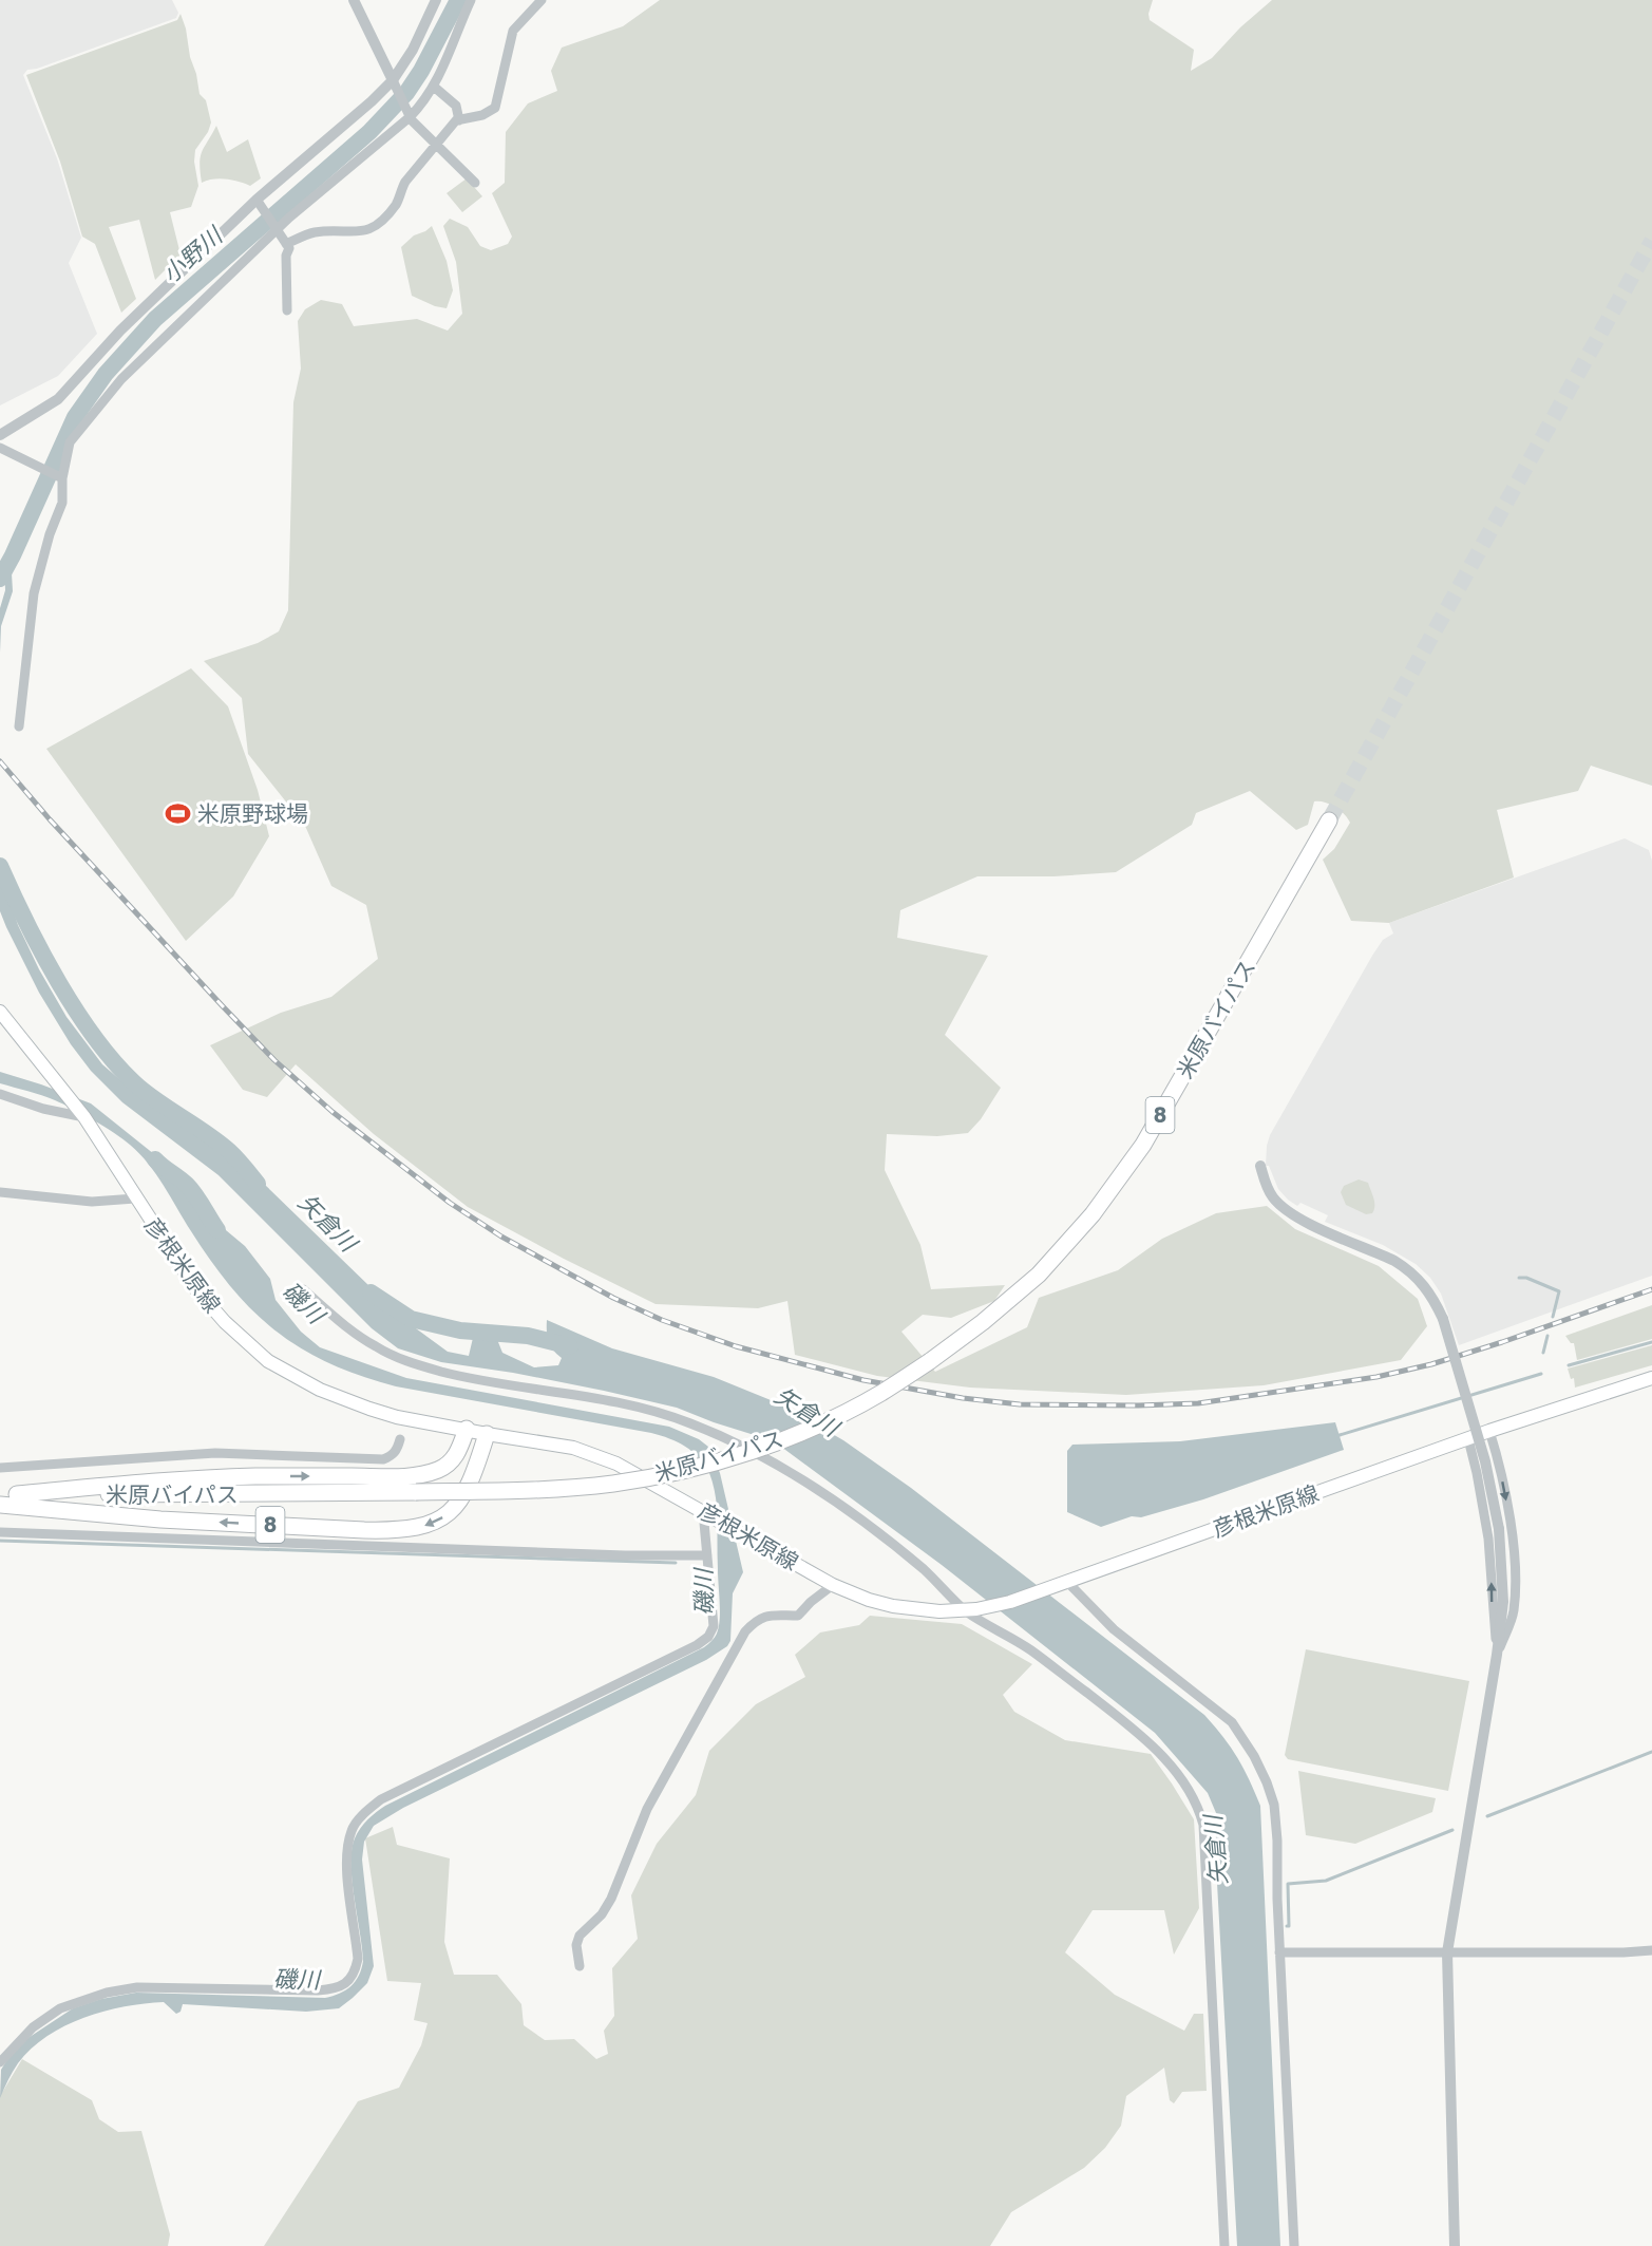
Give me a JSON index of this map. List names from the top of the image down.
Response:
{
  "streets": {
    "highway": ["米原バイパス", "8"],
    "main road": ["彦根米原線"]
  },
  "crossings": [
    ["米原バイパス", "8"],
    ["8", "彦根米原線"]
  ],
  "water": ["小野川", "矢倉川", "磯川"],
  "places": {
    "sports": ["米原野球場"]
  }
}
